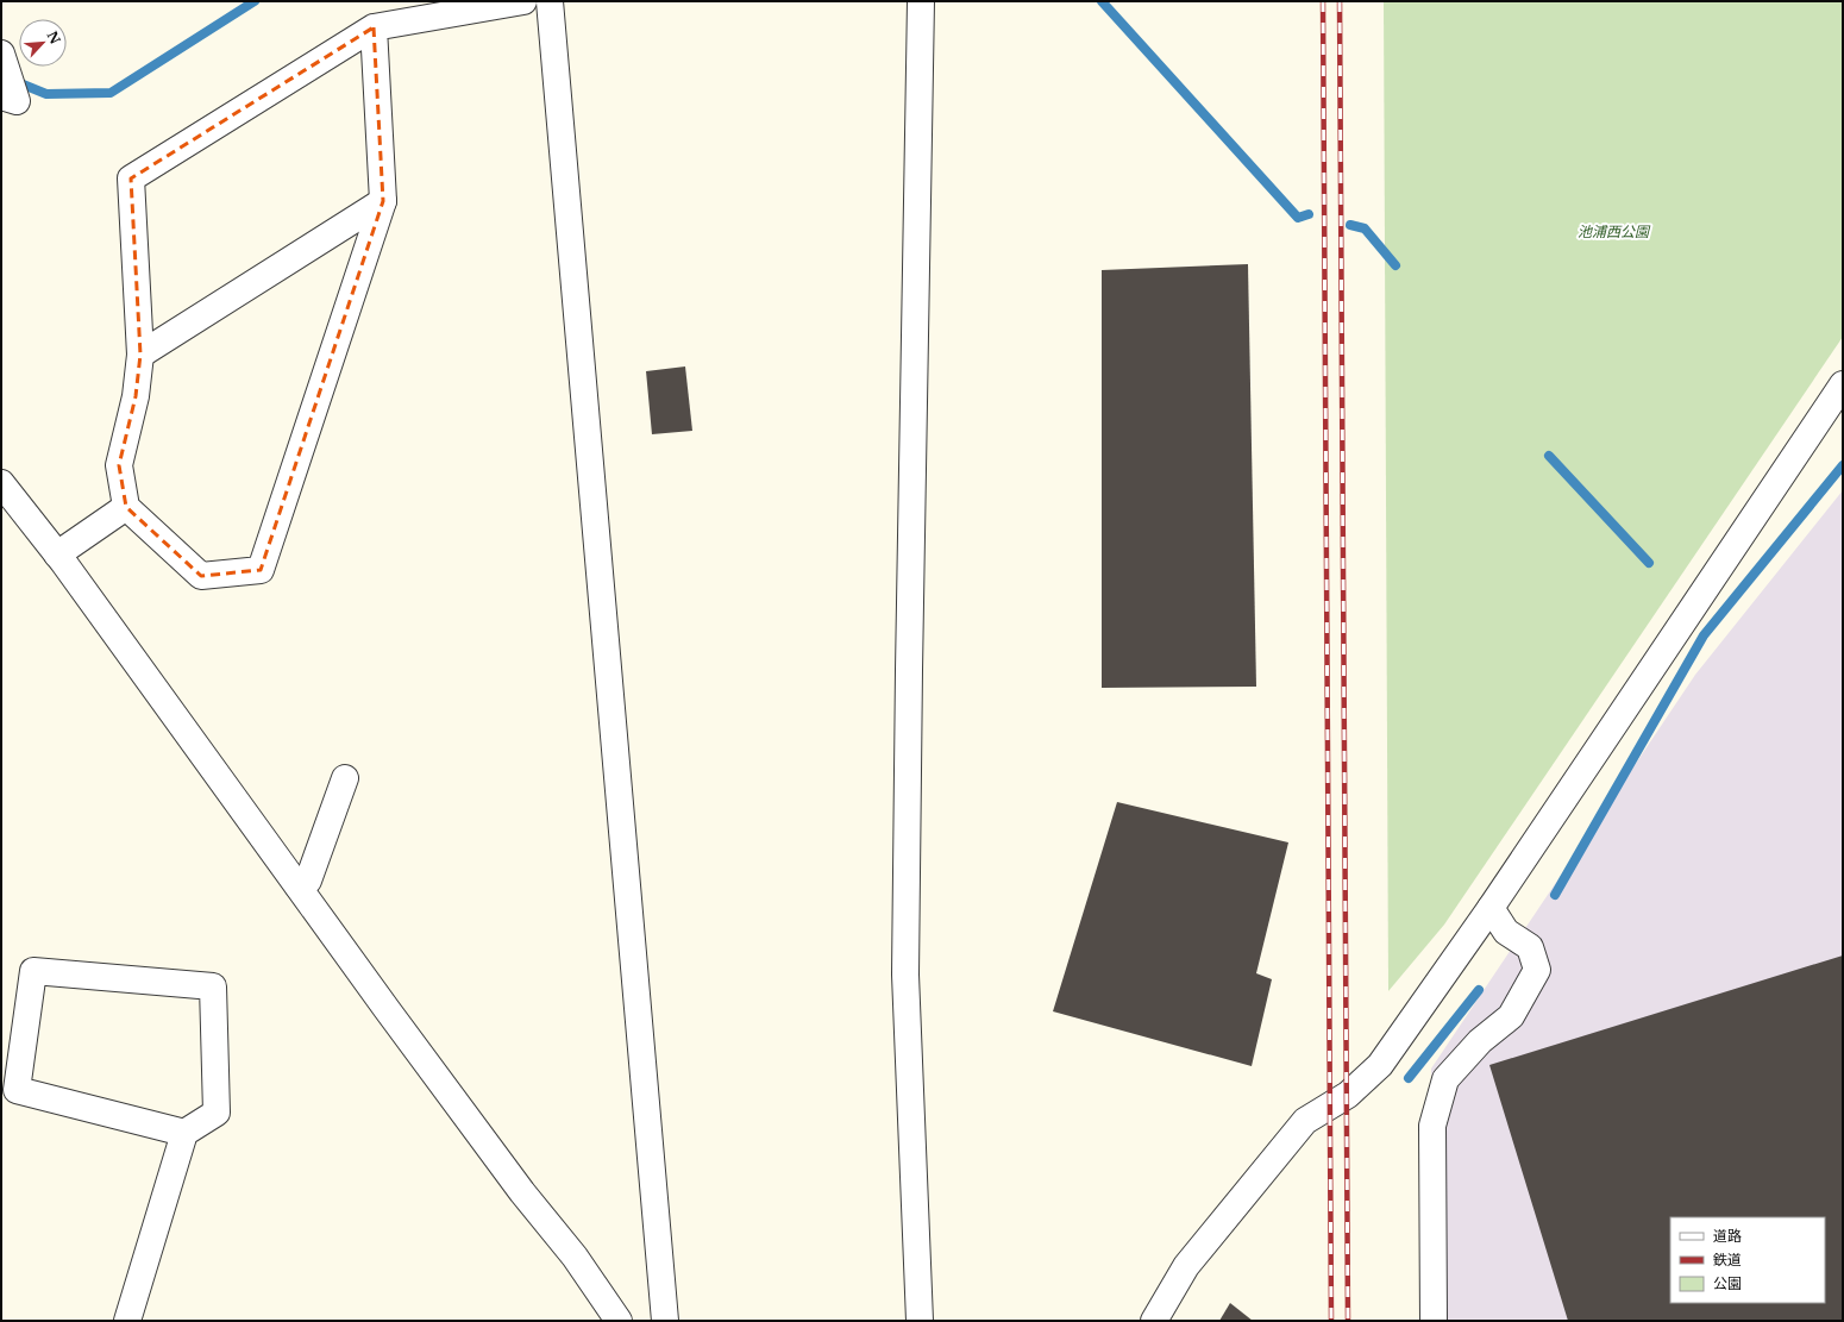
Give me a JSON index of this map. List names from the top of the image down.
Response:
{
  "parks": ["池浦西公園"],
  "legend": ["道路", "鉄道", "公園"],
  "north": "top right"
}
